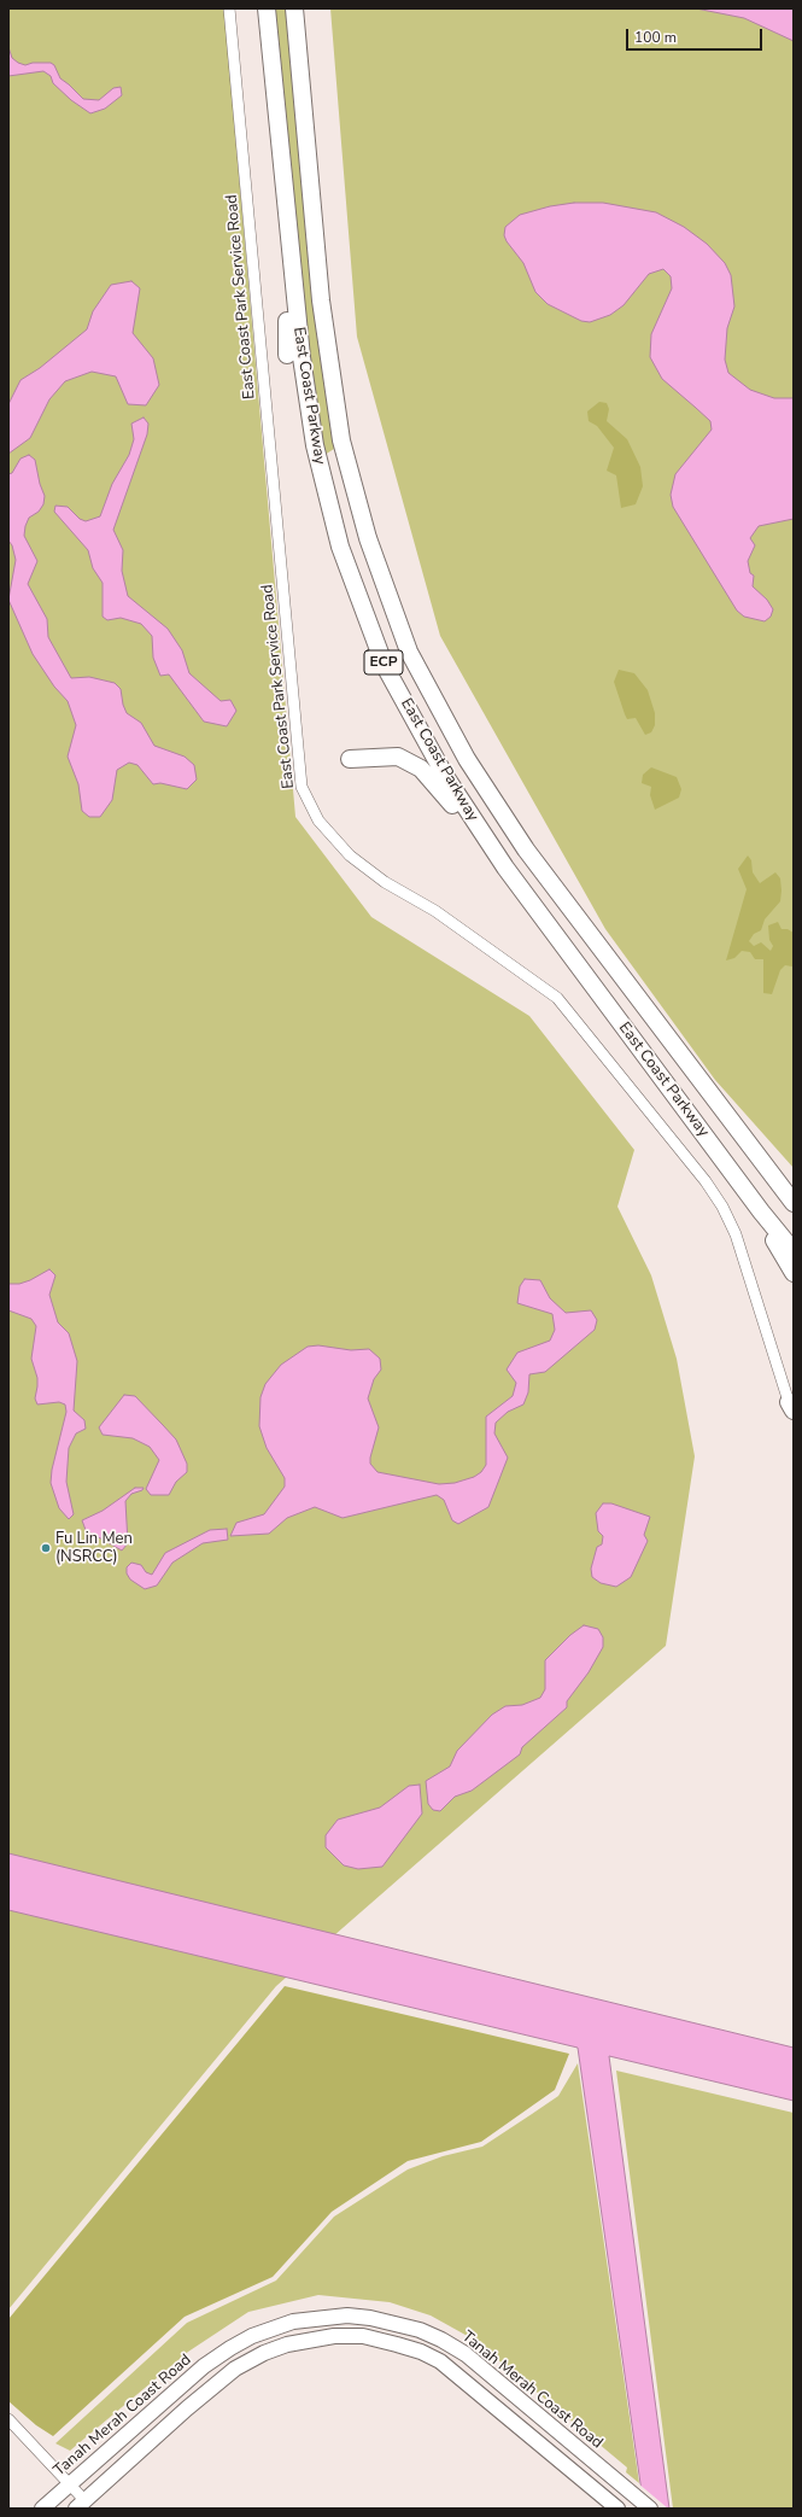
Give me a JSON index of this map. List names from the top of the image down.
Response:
{
  "streets": {
    "highway": ["East Coast Parkway", "ECP"],
    "main road": ["Tanah Merah Coast Road"],
    "street": ["East Coast Park Service Road"]
  },
  "places": ["Fu Lin Men (NSRCC)"],
  "scale_bar": "100 m"
}
